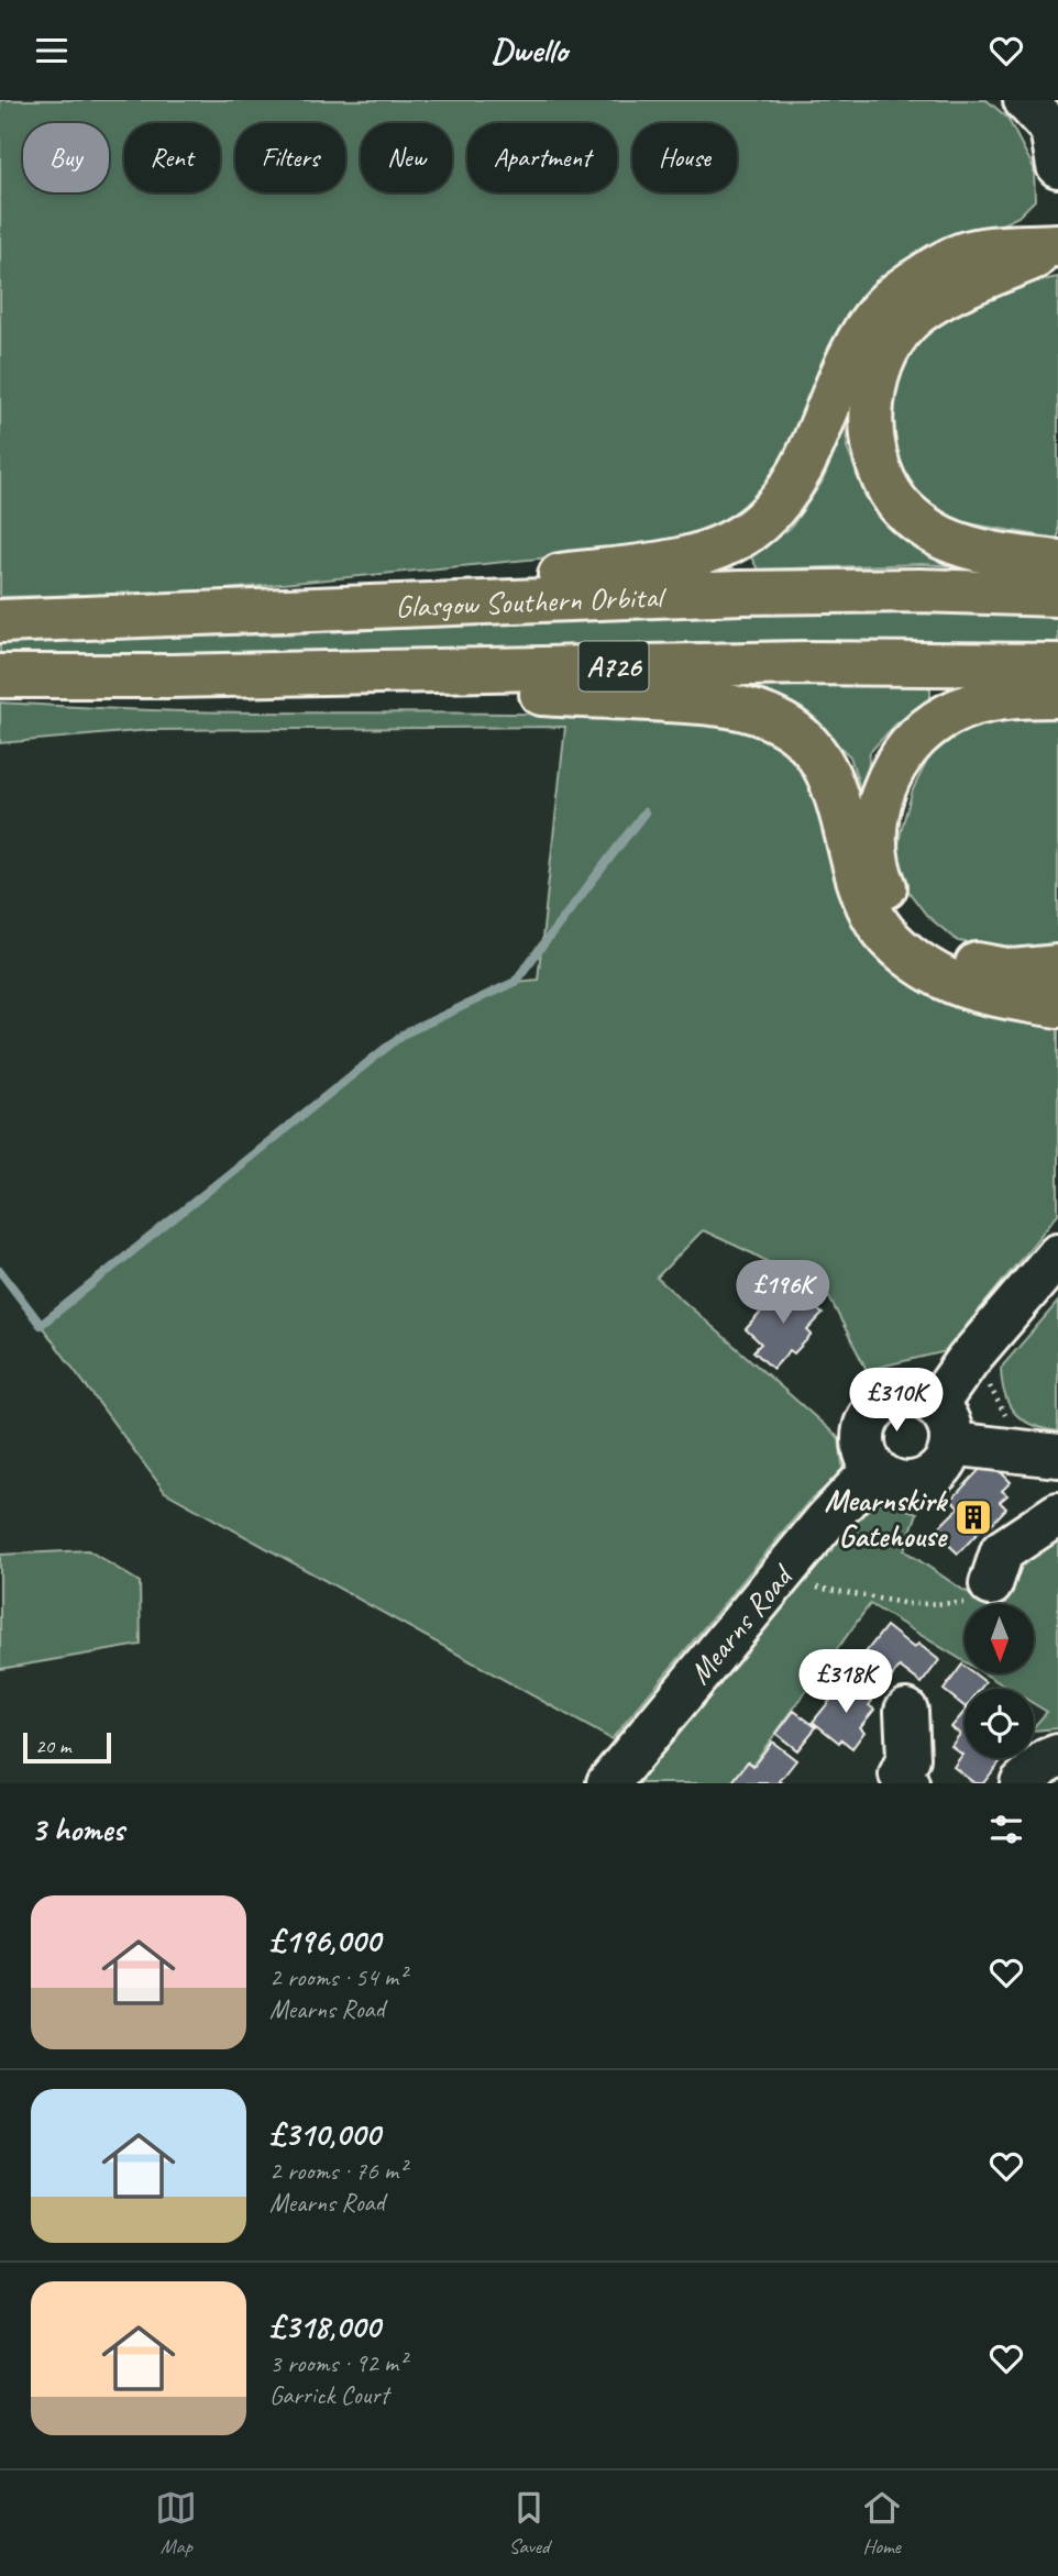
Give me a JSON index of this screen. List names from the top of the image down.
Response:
{
  "streets": {
    "highway": ["Glasgow Southern Orbital", "A726"],
    "street": ["Mearns Road"]
  },
  "places": {
    "building": ["Mearnskirk Gatehouse"]
  },
  "scale_bar": "20 m",
  "north": "bottom",
  "page": {
    "header": "Dwello",
    "chip": [
      "Buy",
      "Rent",
      "Filters",
      "New",
      "Apartment",
      "House"
    ],
    "price": ["£196K", "£310K", "£318K"],
    "scale": "20 m",
    "heading": "3 homes",
    "list": [
      {
        "name": "£196,000",
        "note": "2 rooms · 54 m² · Mearns Road"
      },
      {
        "name": "£310,000",
        "note": "2 rooms · 76 m² · Mearns Road"
      },
      {
        "name": "£318,000",
        "note": "3 rooms · 92 m² · Garrick Court"
      }
    ],
    "tabs": ["Map", "Saved", "Home"]
  }
}
